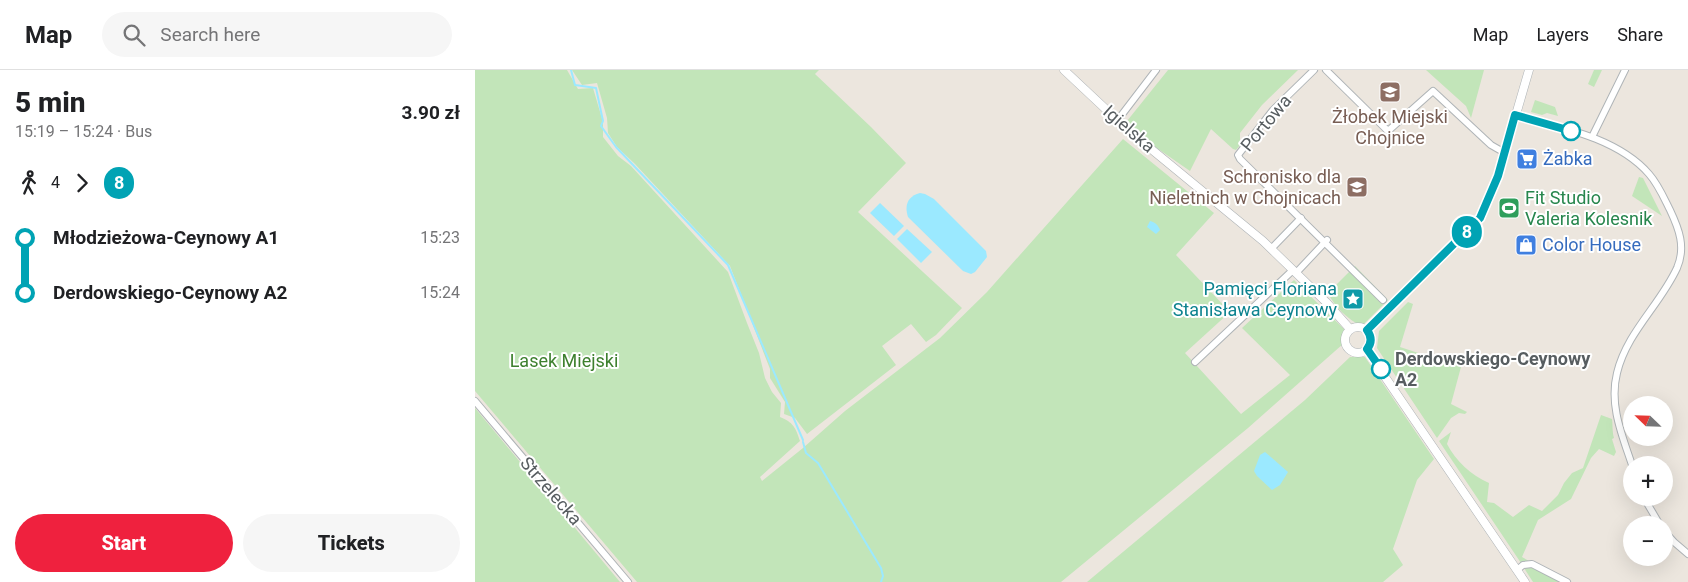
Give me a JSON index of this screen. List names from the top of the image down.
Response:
{
  "streets": {
    "street": ["Portowa", "Igielska", "Strzelecka"]
  },
  "parks": ["Lasek Miejski"],
  "places": {
    "school or university": ["Żłobek Miejski Chojnice", "Schronisko dla Nieletnich w Chojnicach"],
    "supermarket": ["Żabka"],
    "sports": ["Fit Studio Valeria Kolesnik"],
    "shop": ["Color House"],
    "place": ["Pamięci Floriana Stanisława Ceynowy"],
    "other": ["Derdowskiego-Ceynowy A2"]
  },
  "lines": ["bus line 8"],
  "north": "top left",
  "page": {
    "header": "Map",
    "search": "Search here",
    "nav": ["Map", "Layers", "Share"],
    "heading": ["5 min", "15:19 – 15:24 · Bus", "3.90 zł"],
    "on_map": "8",
    "legs": ["4", "8"],
    "list": [
      {
        "name": "Młodzieżowa-Ceynowy A1",
        "value": "15:23"
      },
      {
        "name": "Derdowskiego-Ceynowy A2",
        "value": "15:24"
      }
    ],
    "map_buttons": ["+", "−"],
    "buttons": ["Start", "Tickets"]
  }
}
